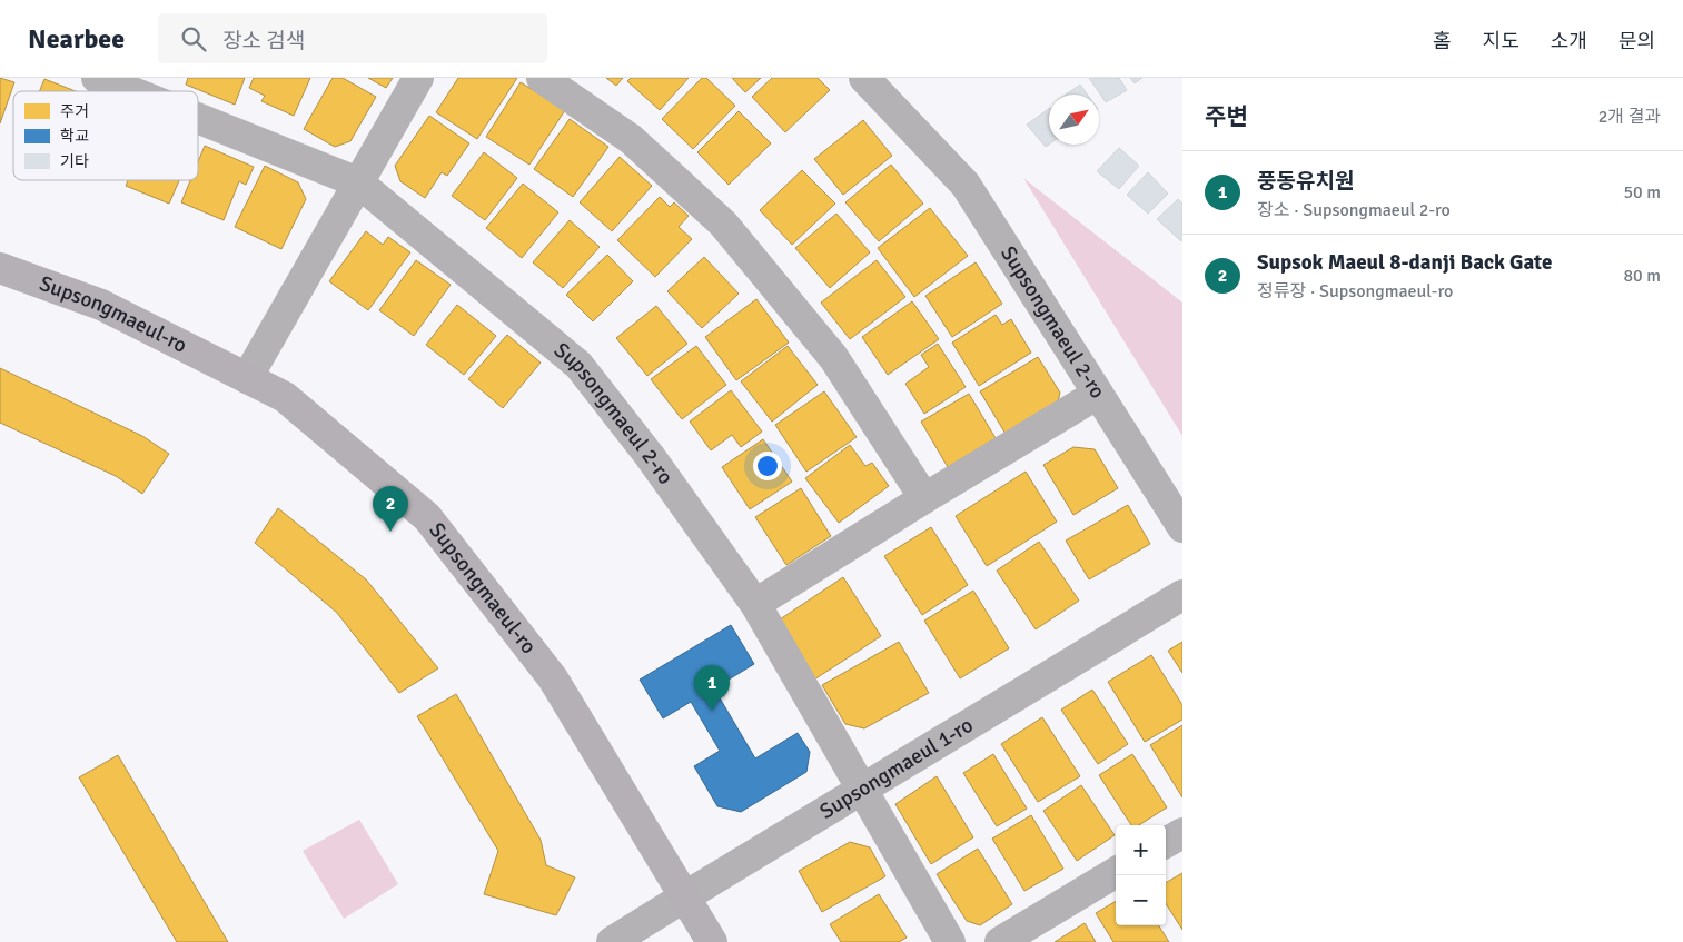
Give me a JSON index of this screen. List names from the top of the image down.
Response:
{
  "streets": {
    "main road": ["Supsongmaeul-ro"],
    "street": ["Supsongmaeul 2-ro", "Supsongmaeul 1-ro"]
  },
  "crossings": [
    ["Supsongmaeul-ro", "Supsongmaeul 1-ro"],
    ["Supsongmaeul 2-ro", "Supsongmaeul 1-ro"]
  ],
  "legend": ["주거", "학교", "기타"],
  "north": "top right",
  "page": {
    "header": "Nearbee",
    "search": "장소 검색",
    "nav": [
      "홈",
      "지도",
      "소개",
      "문의"
    ],
    "heading": ["주변", "2개 결과"],
    "list": [
      {
        "mark": "1",
        "name": "풍동유치원",
        "note": "장소 · Supsongmaeul 2-ro",
        "value": "50 m"
      },
      {
        "mark": "2",
        "name": "Supsok Maeul 8-danji Back Gate",
        "note": "정류장 · Supsongmaeul-ro",
        "value": "80 m"
      }
    ],
    "pins": ["2", "1"],
    "map_buttons": ["+", "−"]
  }
}
